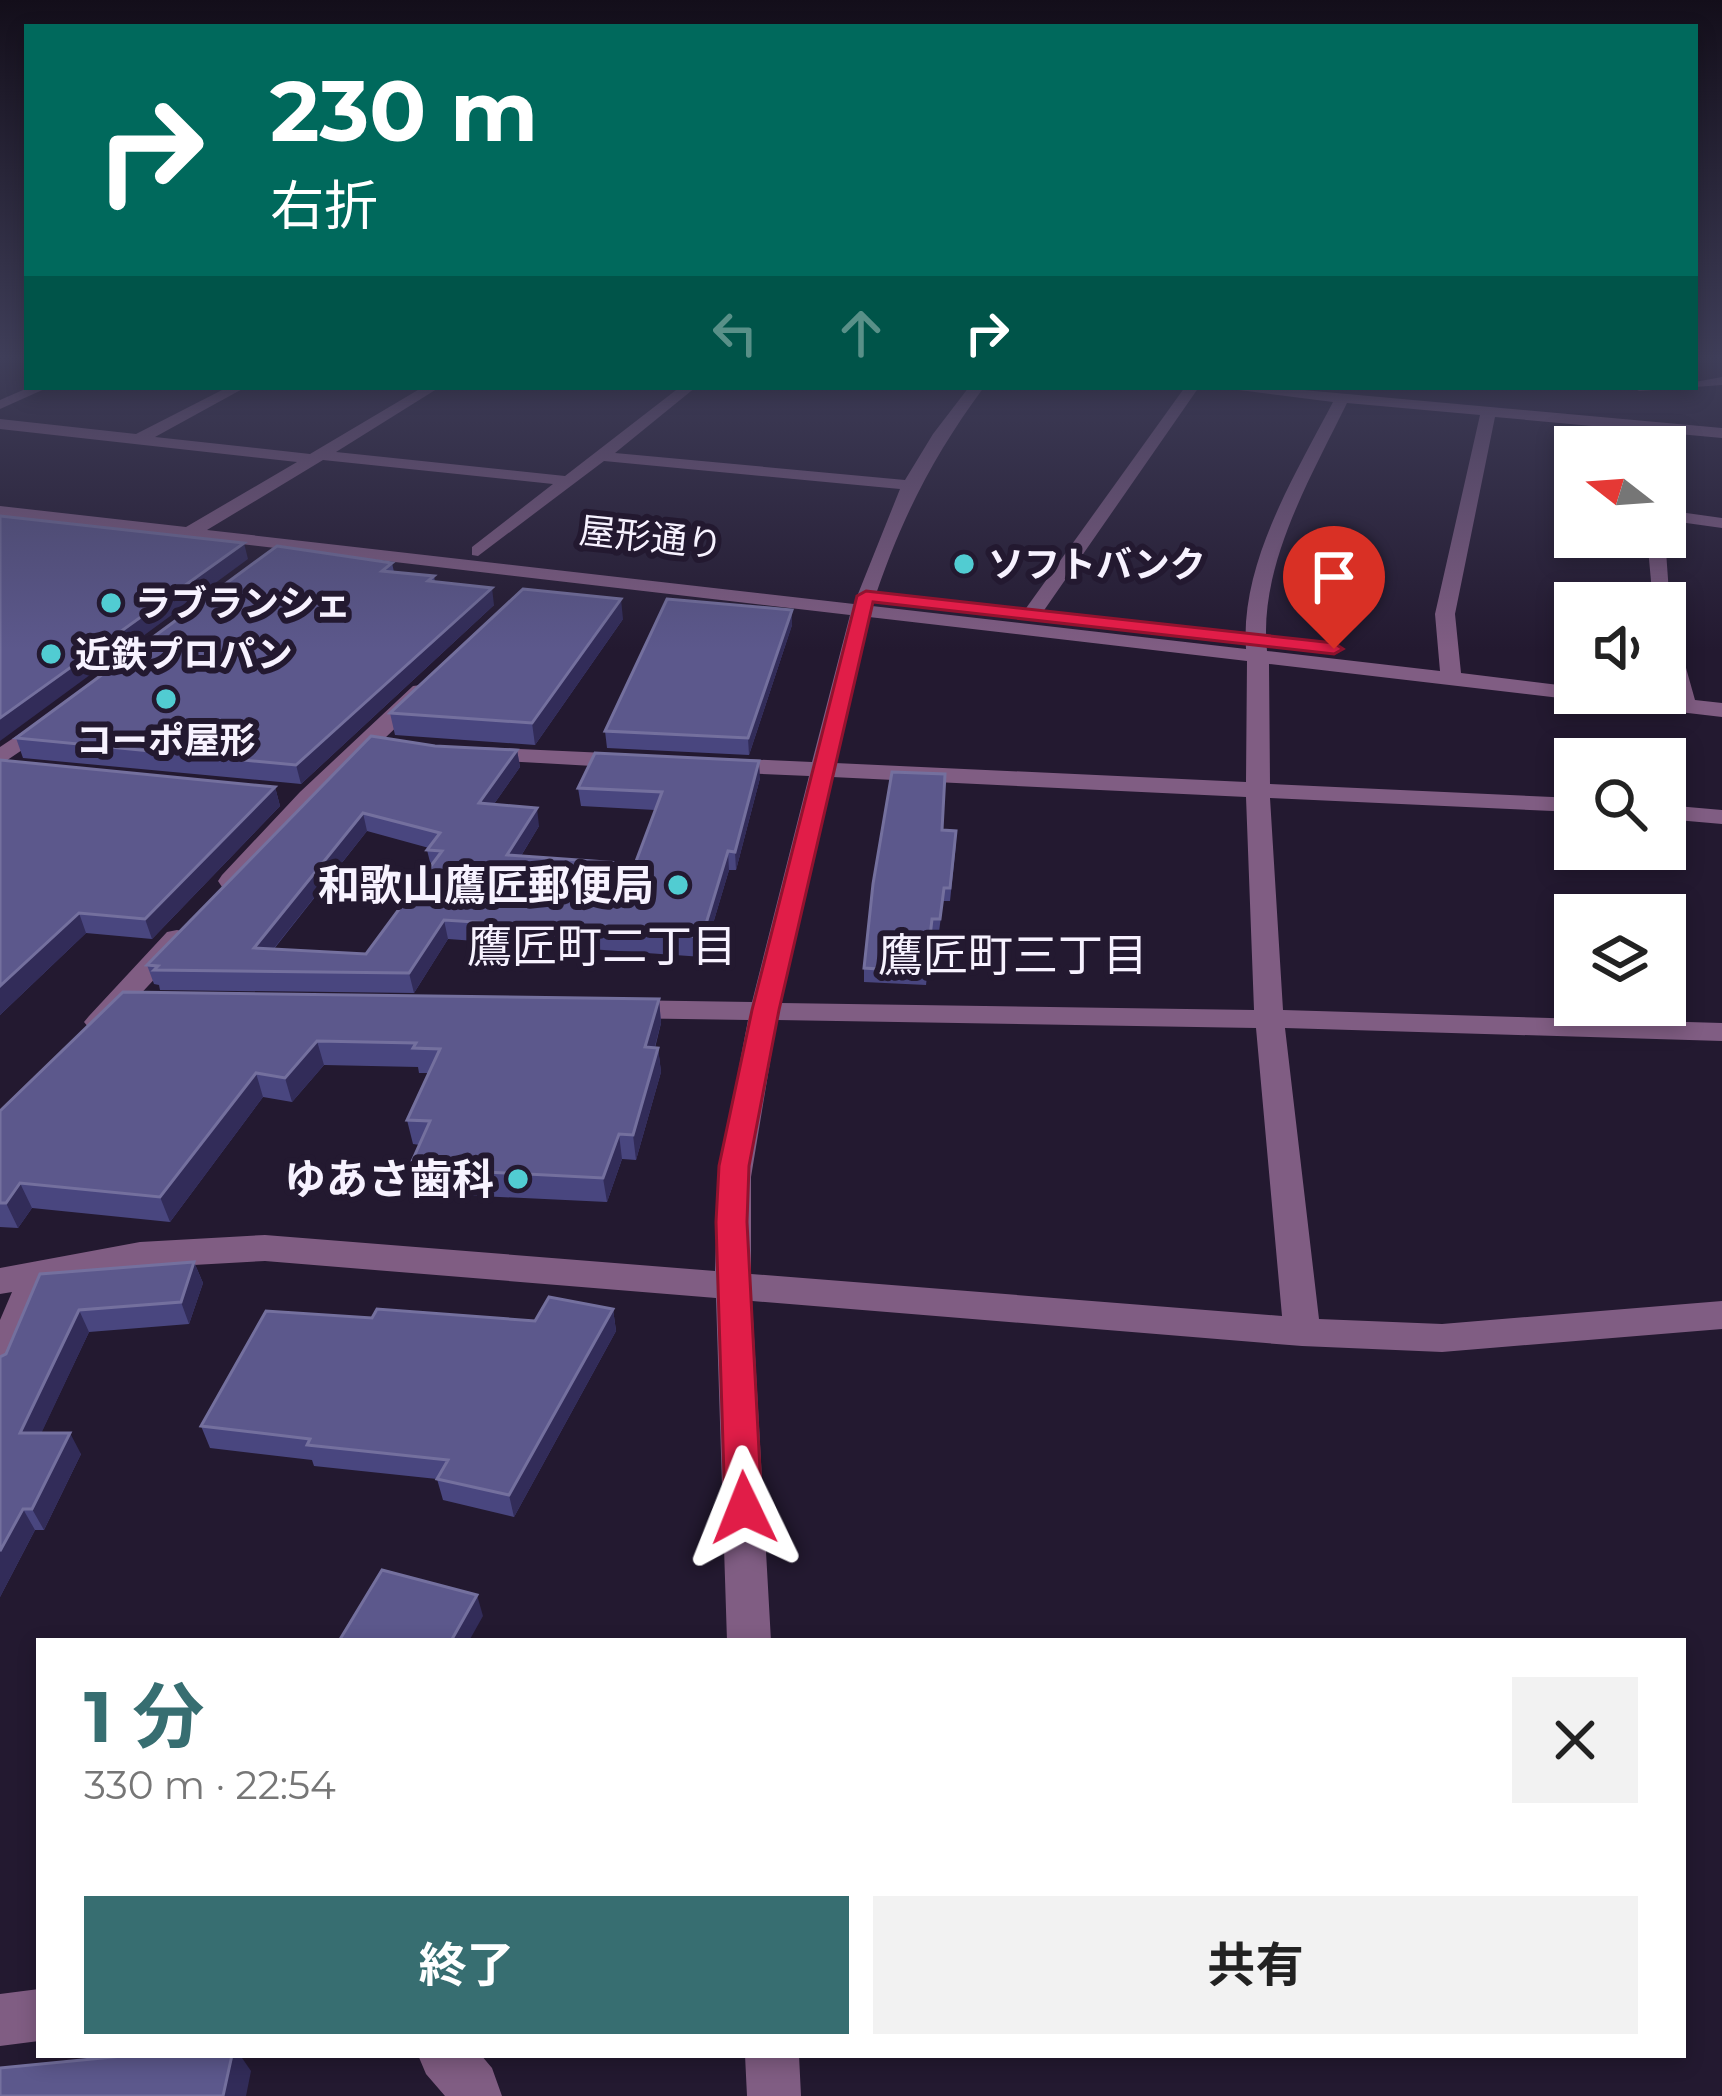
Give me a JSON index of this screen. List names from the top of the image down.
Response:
{
  "streets": {
    "street": ["屋形通り"]
  },
  "districts": ["鷹匠町二丁目", "鷹匠町三丁目"],
  "places": [
    "ソフトバンク",
    "ラブランシェ",
    "近鉄プロパン",
    "コーポ屋形",
    "和歌山鷹匠郵便局",
    "ゆあさ歯科"
  ],
  "north": "left",
  "page": {
    "turn": ["230 m", "右折"],
    "heading": ["1 分", "330 m · 22:54"],
    "buttons": ["終了", "共有"]
  }
}
